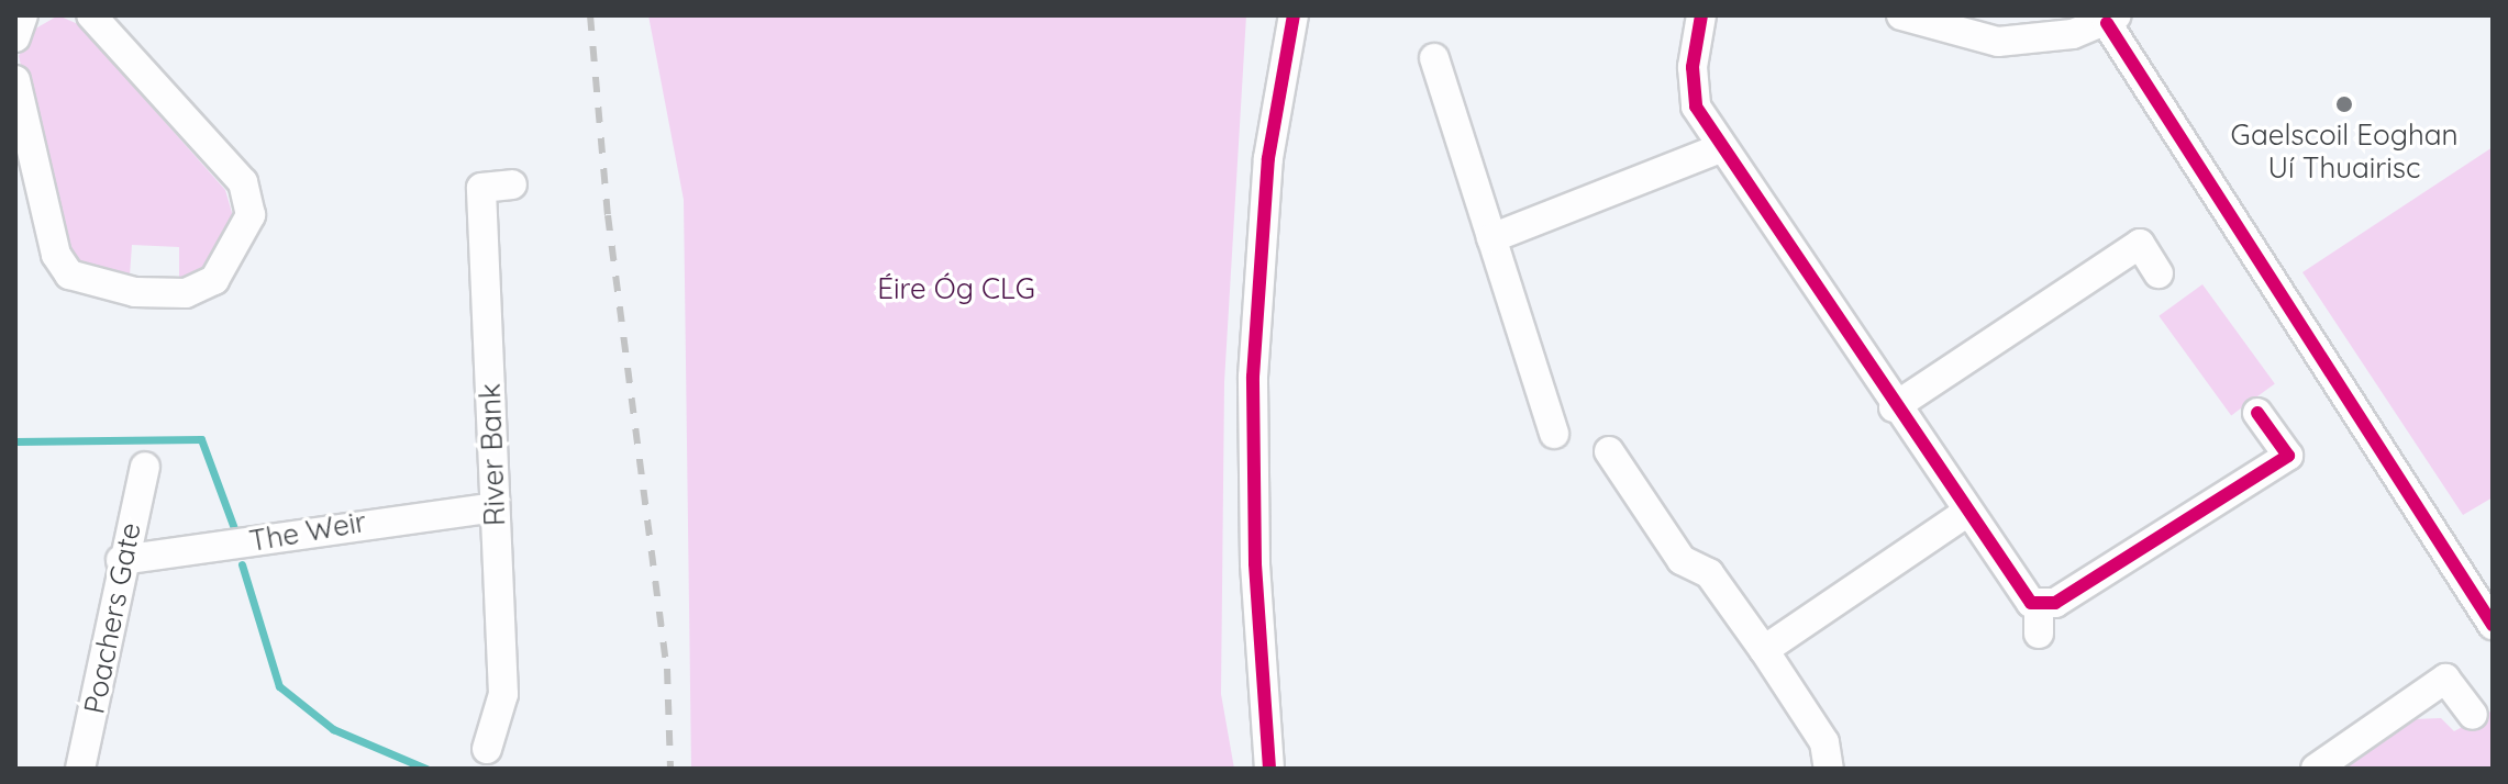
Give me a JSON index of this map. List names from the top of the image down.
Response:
{
  "streets": {
    "street": ["River Bank", "The Weir", "Poachers Gate"]
  },
  "crossings": [
    ["River Bank", "The Weir"],
    ["The Weir", "Poachers Gate"]
  ],
  "parks": ["Éire Óg CLG"],
  "places": ["Gaelscoil Eoghan Uí Thuairisc"]
}
